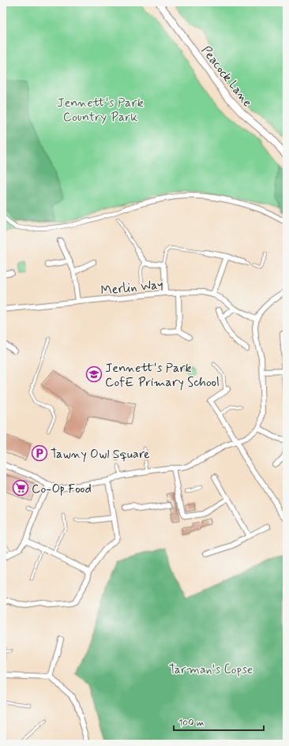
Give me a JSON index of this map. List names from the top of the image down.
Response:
{
  "streets": {
    "street": ["Peacock Lane", "Merlin Way"]
  },
  "parks": ["Jennett's Park Country Park", "Tarman's Copse"],
  "places": {
    "school or university": ["Jennett's Park CofE Primary School"],
    "parking": ["Tawny Owl Square"],
    "supermarket": ["Co-Op Food"]
  },
  "scale_bar": "100 m"
}
